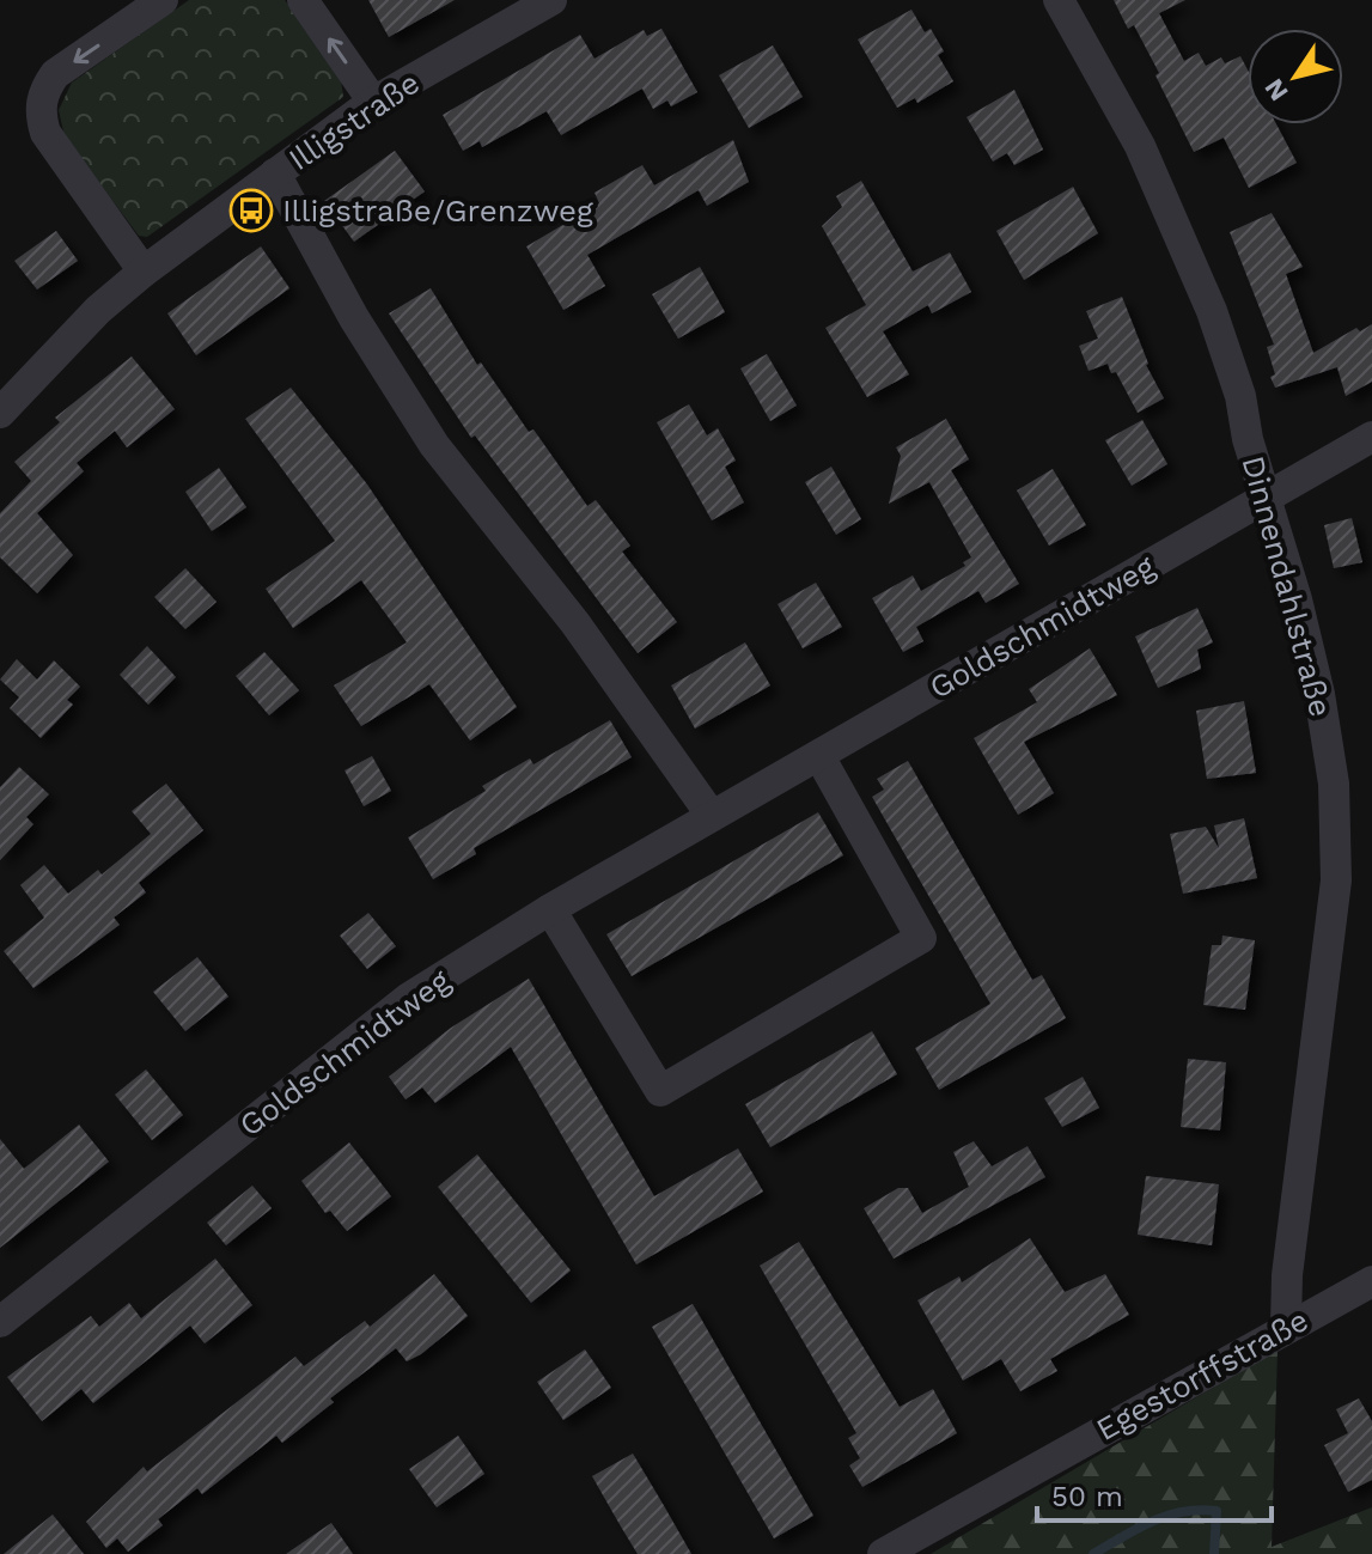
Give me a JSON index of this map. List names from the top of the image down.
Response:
{
  "streets": {
    "street": [
      "Illigstraße",
      "Dinnendahlstraße",
      "Goldschmidtweg",
      "Egestorffstraße"
    ]
  },
  "crossings": [
    ["Dinnendahlstraße", "Goldschmidtweg"],
    ["Dinnendahlstraße", "Egestorffstraße"]
  ],
  "places": {
    "bus stop": ["Illigstraße/Grenzweg"]
  },
  "scale_bar": "50 m",
  "north": "bottom left"
}
